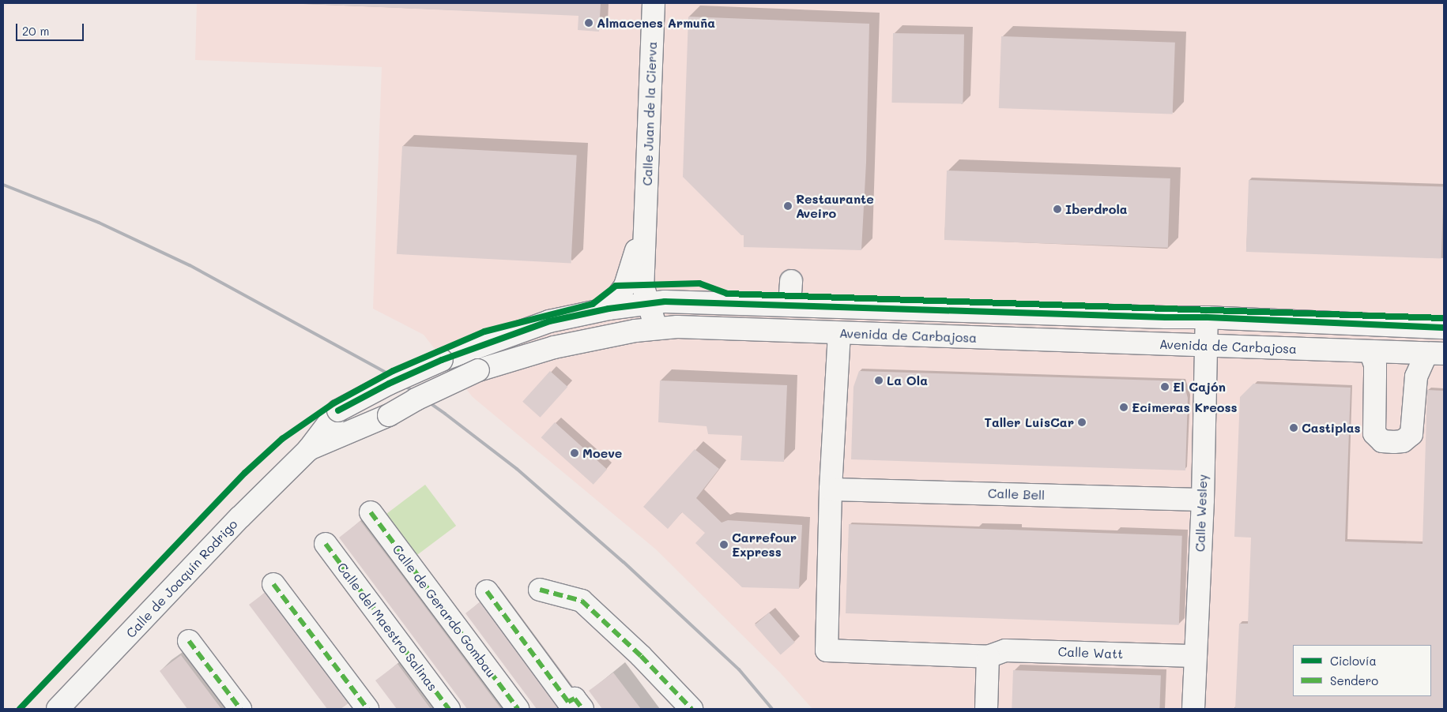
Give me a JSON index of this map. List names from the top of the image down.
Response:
{
  "streets": {
    "street": [
      "Calle Juan de la Cierva",
      "Avenida de Carbajosa",
      "Calle Bell",
      "Calle Wesley",
      "Calle de Joaquín Rodrigo",
      "Calle de Gerardo Gombau",
      "Calle del Maestro Salinas",
      "Calle Watt"
    ]
  },
  "crossings": [
    ["Calle Juan de la Cierva", "Avenida de Carbajosa"],
    ["Avenida de Carbajosa", "Calle Wesley"],
    ["Avenida de Carbajosa", "Calle de Joaquín Rodrigo"],
    ["Calle Bell", "Calle Wesley"],
    ["Calle Bell", "Calle Watt"],
    ["Calle Wesley", "Calle Watt"]
  ],
  "places": [
    "Almacenes Armuña",
    "Restaurante Aveiro",
    "Iberdrola",
    "La Ola",
    "El Cajón",
    "Ecimeras Kreoss",
    "Taller LuisCar",
    "Castiplas",
    "Moeve",
    "Carrefour Express"
  ],
  "legend": ["Ciclovía", "Sendero"],
  "scale_bar": "20 m"
}
